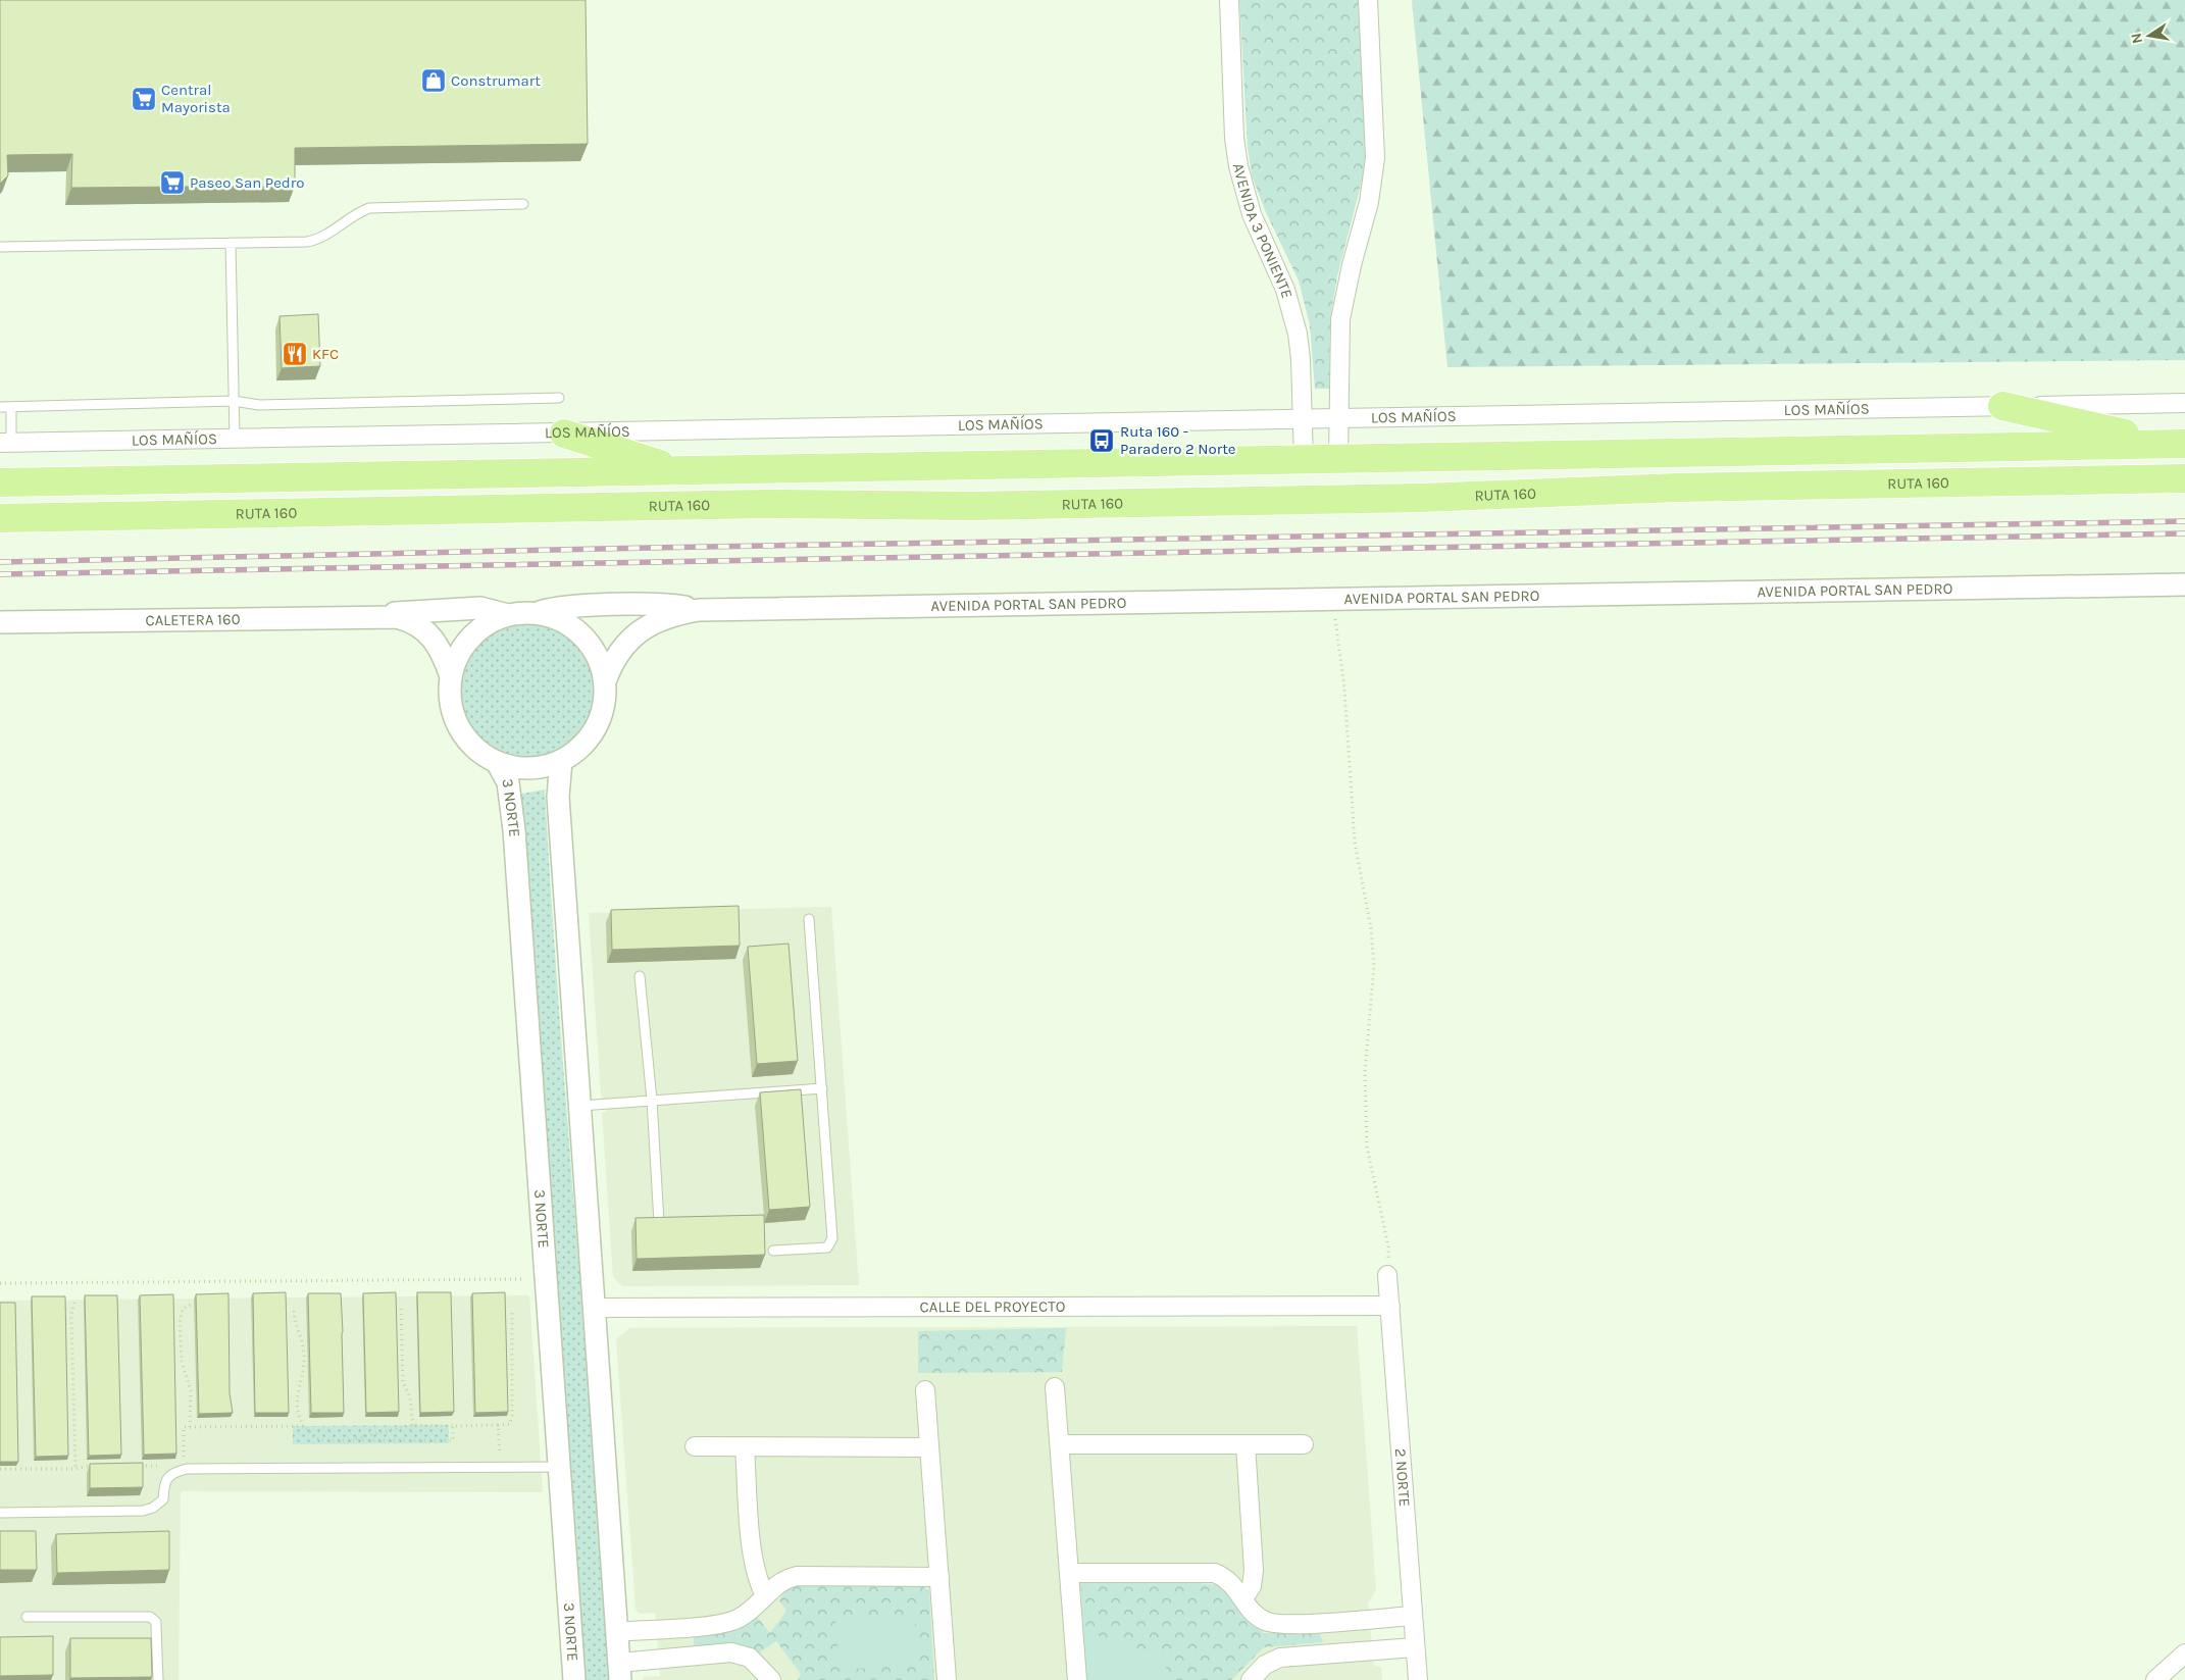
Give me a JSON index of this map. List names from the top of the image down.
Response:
{
  "streets": {
    "highway": ["RUTA 160"],
    "street": [
      "AVENIDA 3 PONIENTE",
      "LOS MAÑÍOS",
      "AVENIDA PORTAL SAN PEDRO",
      "CALETERA 160",
      "3 NORTE",
      "CALLE DEL PROYECTO",
      "2 NORTE"
    ]
  },
  "crossings": [
    ["AVENIDA 3 PONIENTE", "LOS MAÑÍOS"],
    ["AVENIDA PORTAL SAN PEDRO", "CALETERA 160"],
    ["AVENIDA PORTAL SAN PEDRO", "3 NORTE"],
    ["CALETERA 160", "3 NORTE"],
    ["CALLE DEL PROYECTO", "2 NORTE"]
  ],
  "places": {
    "shop": ["Construmart"],
    "supermarket": ["Central Mayorista", "Paseo San Pedro"],
    "restaurant": ["KFC"],
    "bus stop": ["Ruta 160 - Paradero 2 Norte"]
  },
  "north": "left"
}
